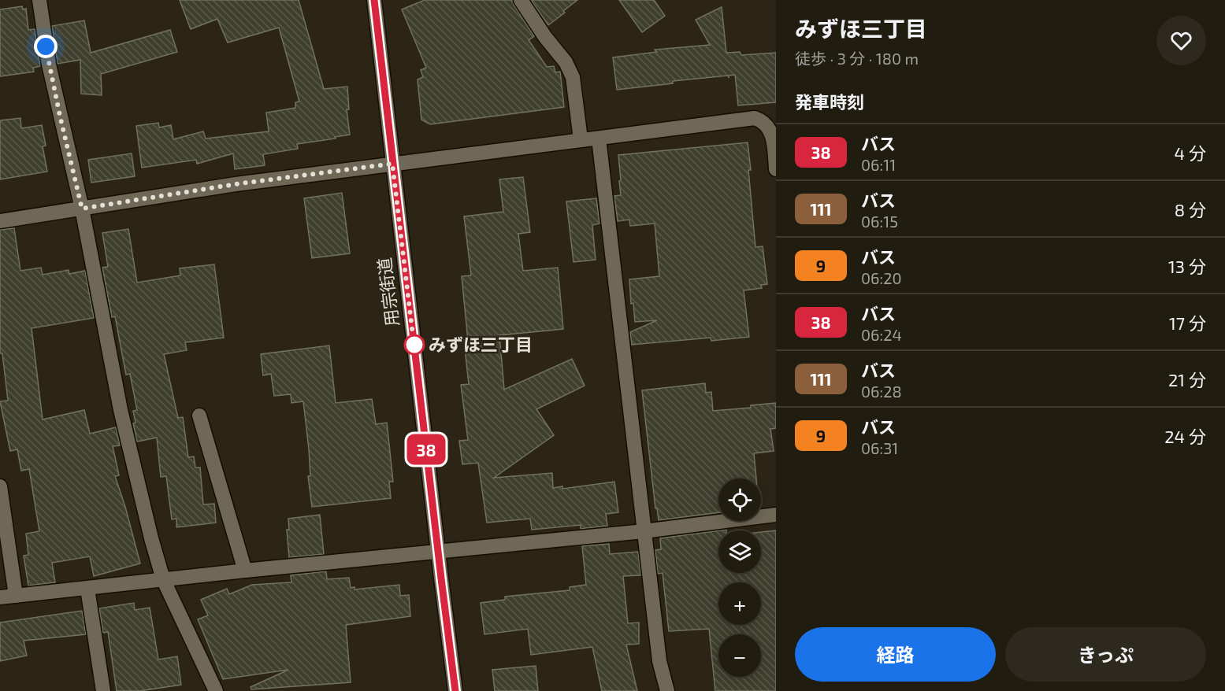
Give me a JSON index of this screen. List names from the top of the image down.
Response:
{
  "streets": {
    "street": ["用宗街道"]
  },
  "places": ["みずほ三丁目"],
  "lines": ["bus line 38"],
  "page": {
    "on_map": "38",
    "heading": [
      ["みずほ三丁目", "徒歩 · 3 分 · 180 m"],
      "発車時刻"
    ],
    "list": [
      {
        "mark": "38",
        "name": "バス",
        "note": "06:11",
        "value": "4 分"
      },
      {
        "mark": "111",
        "name": "バス",
        "note": "06:15",
        "value": "8 分"
      },
      {
        "mark": "9",
        "name": "バス",
        "note": "06:20",
        "value": "13 分"
      },
      {
        "mark": "38",
        "name": "バス",
        "note": "06:24",
        "value": "17 分"
      },
      {
        "mark": "111",
        "name": "バス",
        "note": "06:28",
        "value": "21 分"
      },
      {
        "mark": "9",
        "name": "バス",
        "note": "06:31",
        "value": "24 分"
      }
    ],
    "map_buttons": ["+", "−"],
    "buttons": ["経路", "きっぷ"]
  }
}
